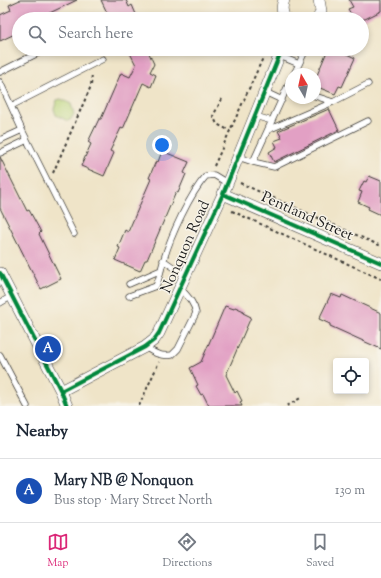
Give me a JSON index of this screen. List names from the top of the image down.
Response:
{
  "streets": {
    "street": ["Pentland Street", "Nonquon Road"]
  },
  "crossings": [
    ["Pentland Street", "Nonquon Road"]
  ],
  "north": "top",
  "page": {
    "search": "Search here",
    "pins": "A",
    "heading": "Nearby",
    "list": [
      {
        "mark": "A",
        "name": "Mary NB @ Nonquon",
        "note": "Bus stop · Mary Street North",
        "value": "130 m"
      }
    ],
    "nav": ["Map", "Directions", "Saved"]
  }
}
